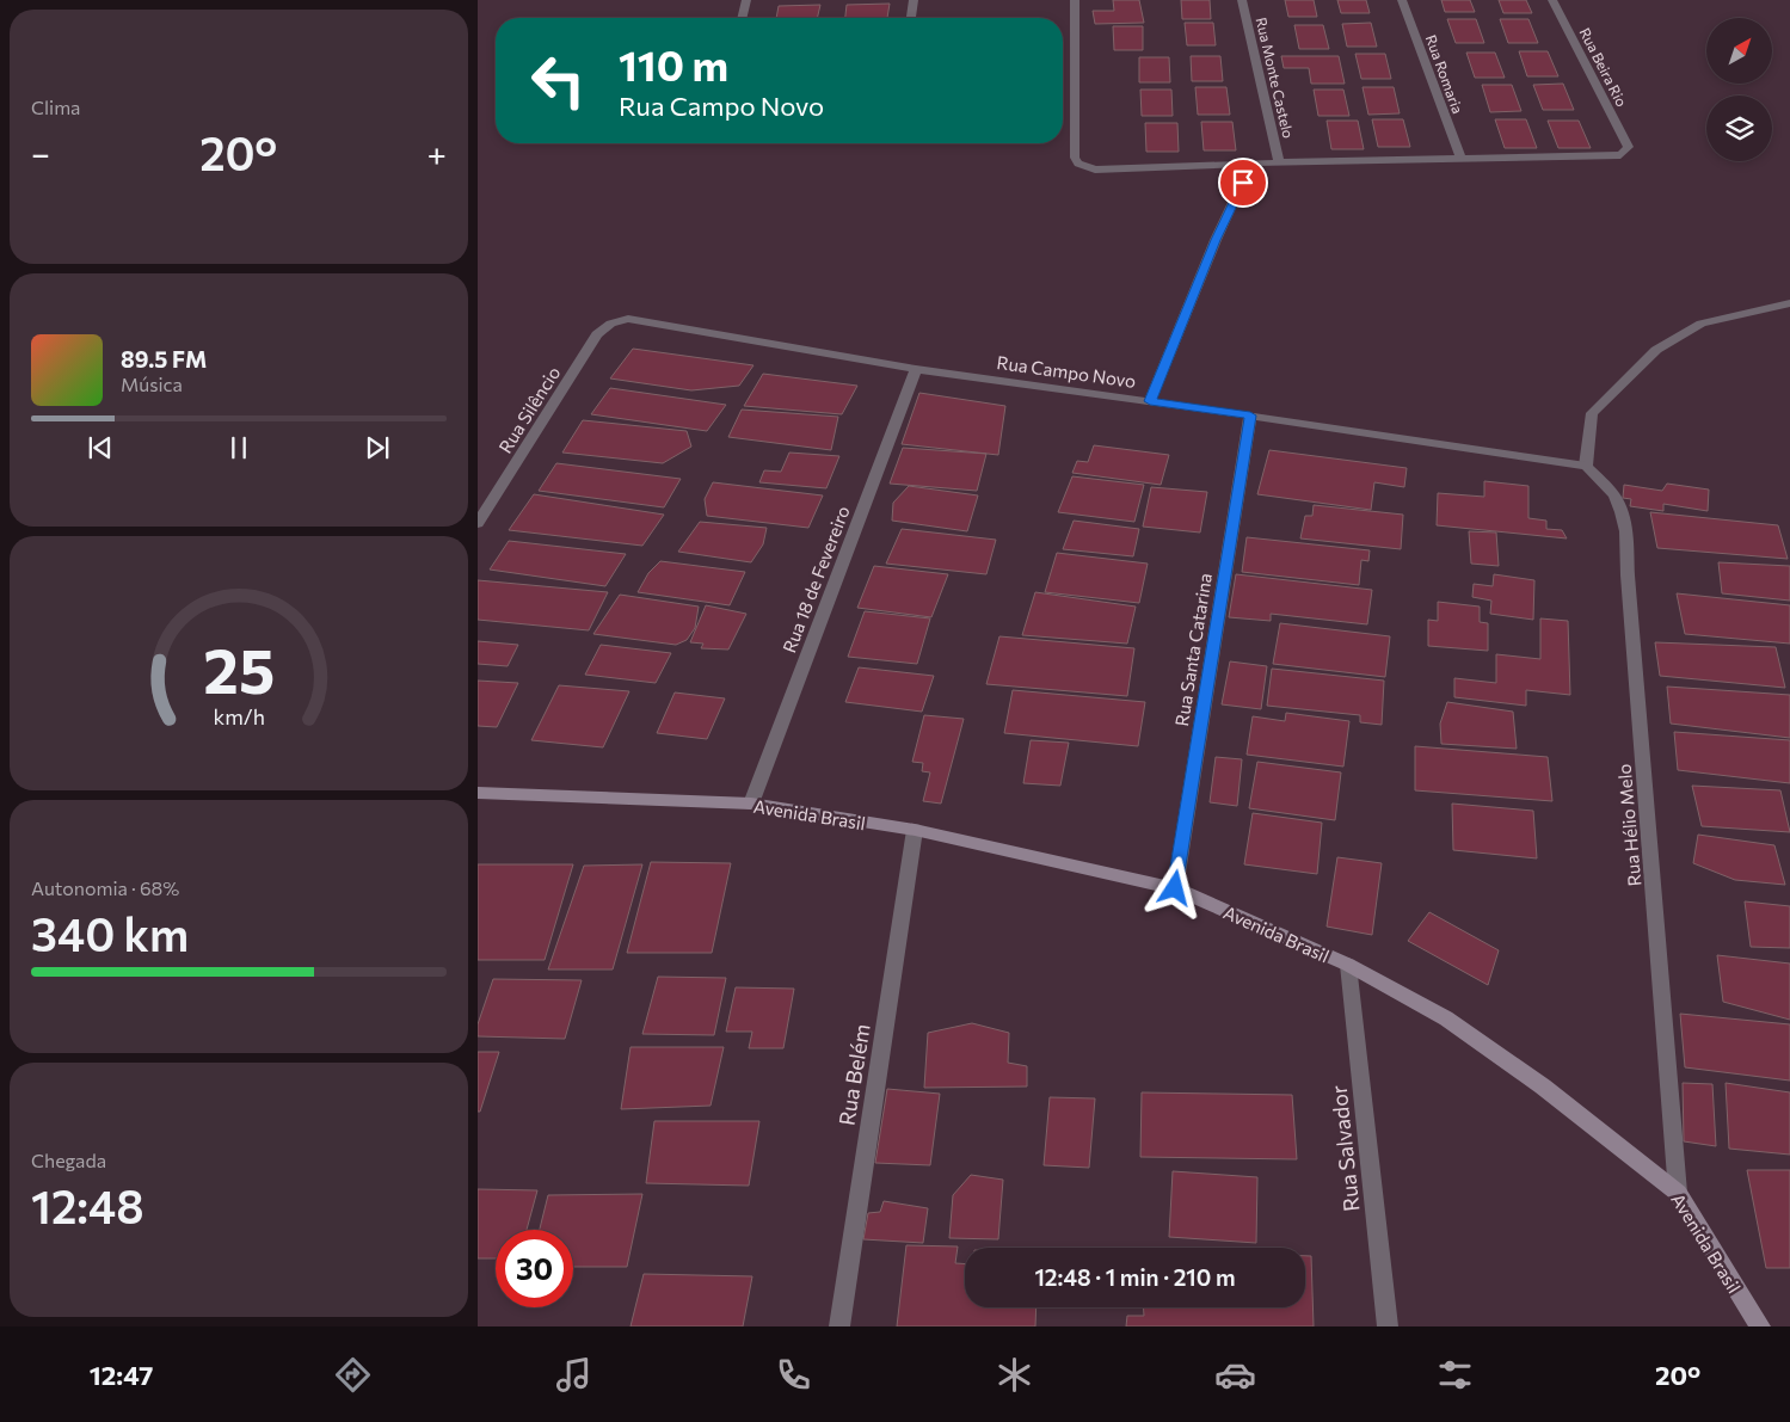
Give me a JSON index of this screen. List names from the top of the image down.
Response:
{
  "streets": {
    "street": [
      "Rua Beira Rio",
      "Rua Romaria",
      "Rua Monte Castelo",
      "Rua Campo Novo",
      "Rua Silêncio",
      "Rua 18 de Fevereiro",
      "Rua Santa Catarina",
      "Avenida Brasil",
      "Rua Hélio Melo",
      "Rua Belém",
      "Rua Salvador"
    ]
  },
  "crossings": [
    ["Rua Beira Rio", "Rua Romaria"],
    ["Rua Campo Novo", "Rua Silêncio"],
    ["Rua Campo Novo", "Rua 18 de Fevereiro"],
    ["Rua Campo Novo", "Rua Santa Catarina"],
    ["Rua Campo Novo", "Rua Hélio Melo"],
    ["Rua 18 de Fevereiro", "Avenida Brasil"],
    ["Rua Santa Catarina", "Avenida Brasil"],
    ["Avenida Brasil", "Rua Hélio Melo"],
    ["Avenida Brasil", "Rua Belém"],
    ["Avenida Brasil", "Rua Salvador"]
  ],
  "north": "top right",
  "page": {
    "tile": [
      "Clima",
      ["Autonomia · 68%", "340 km"],
      ["Chegada", "12:48"]
    ],
    "turn": ["110 m", "Rua Campo Novo"],
    "heat": ["−", "20°", "+"],
    "song": ["89.5 FM", "Música"],
    "limit": "30",
    "trip": "12:48 · 1 min · 210 m",
    "tabs": ["12:47", "20°"],
    "gauge": ["25", "km/h"]
  }
}
